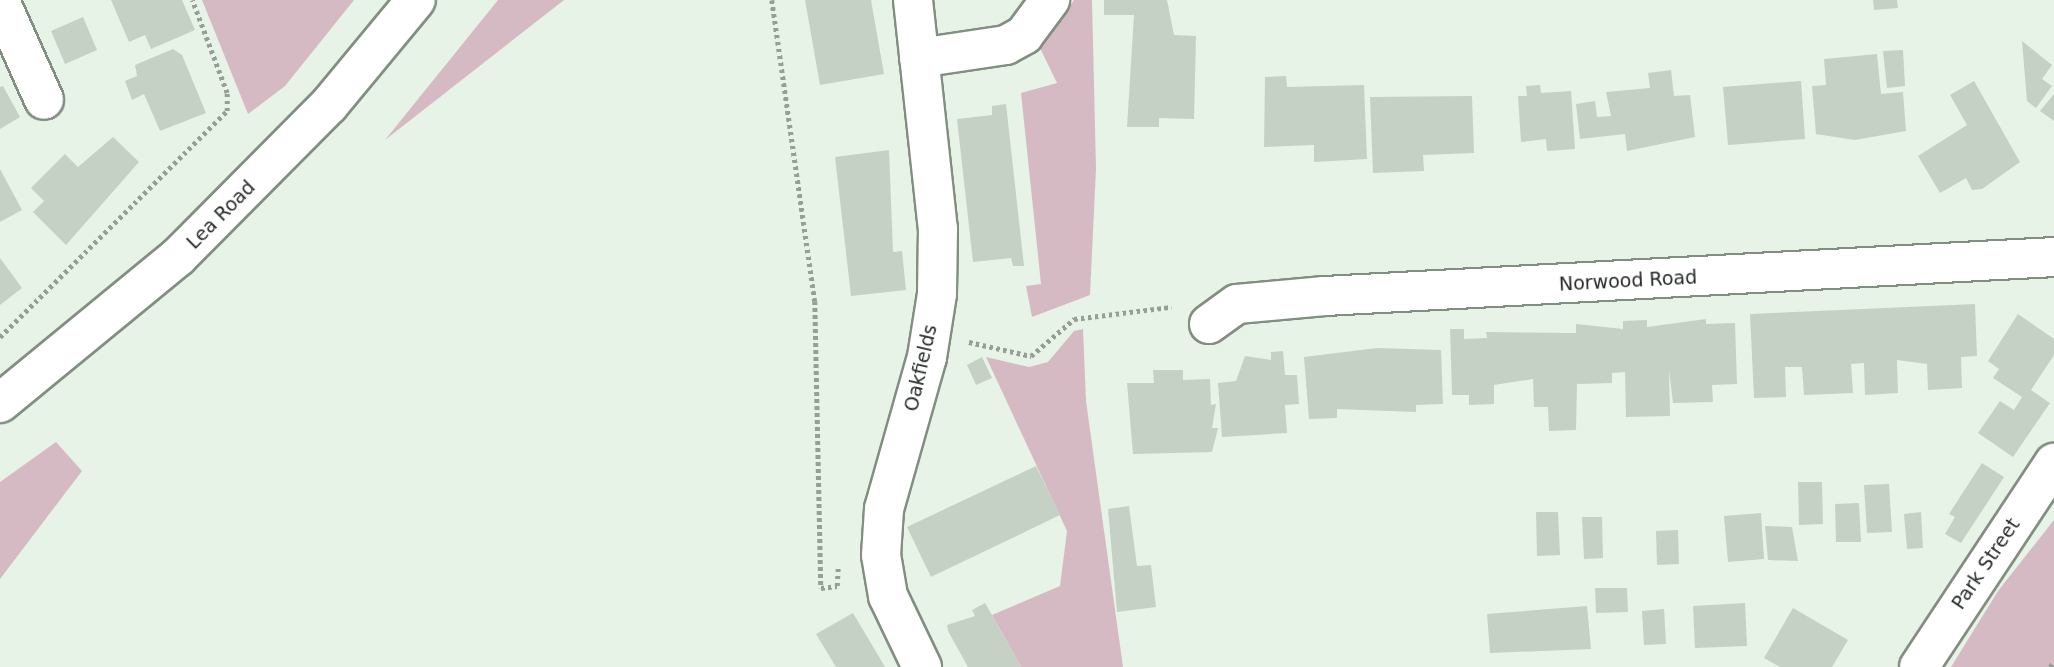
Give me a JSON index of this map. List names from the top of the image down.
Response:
{
  "streets": {
    "street": [
      "Lea Road",
      "Norwood Road",
      "Oakfields",
      "Park Street"
    ]
  }
}
